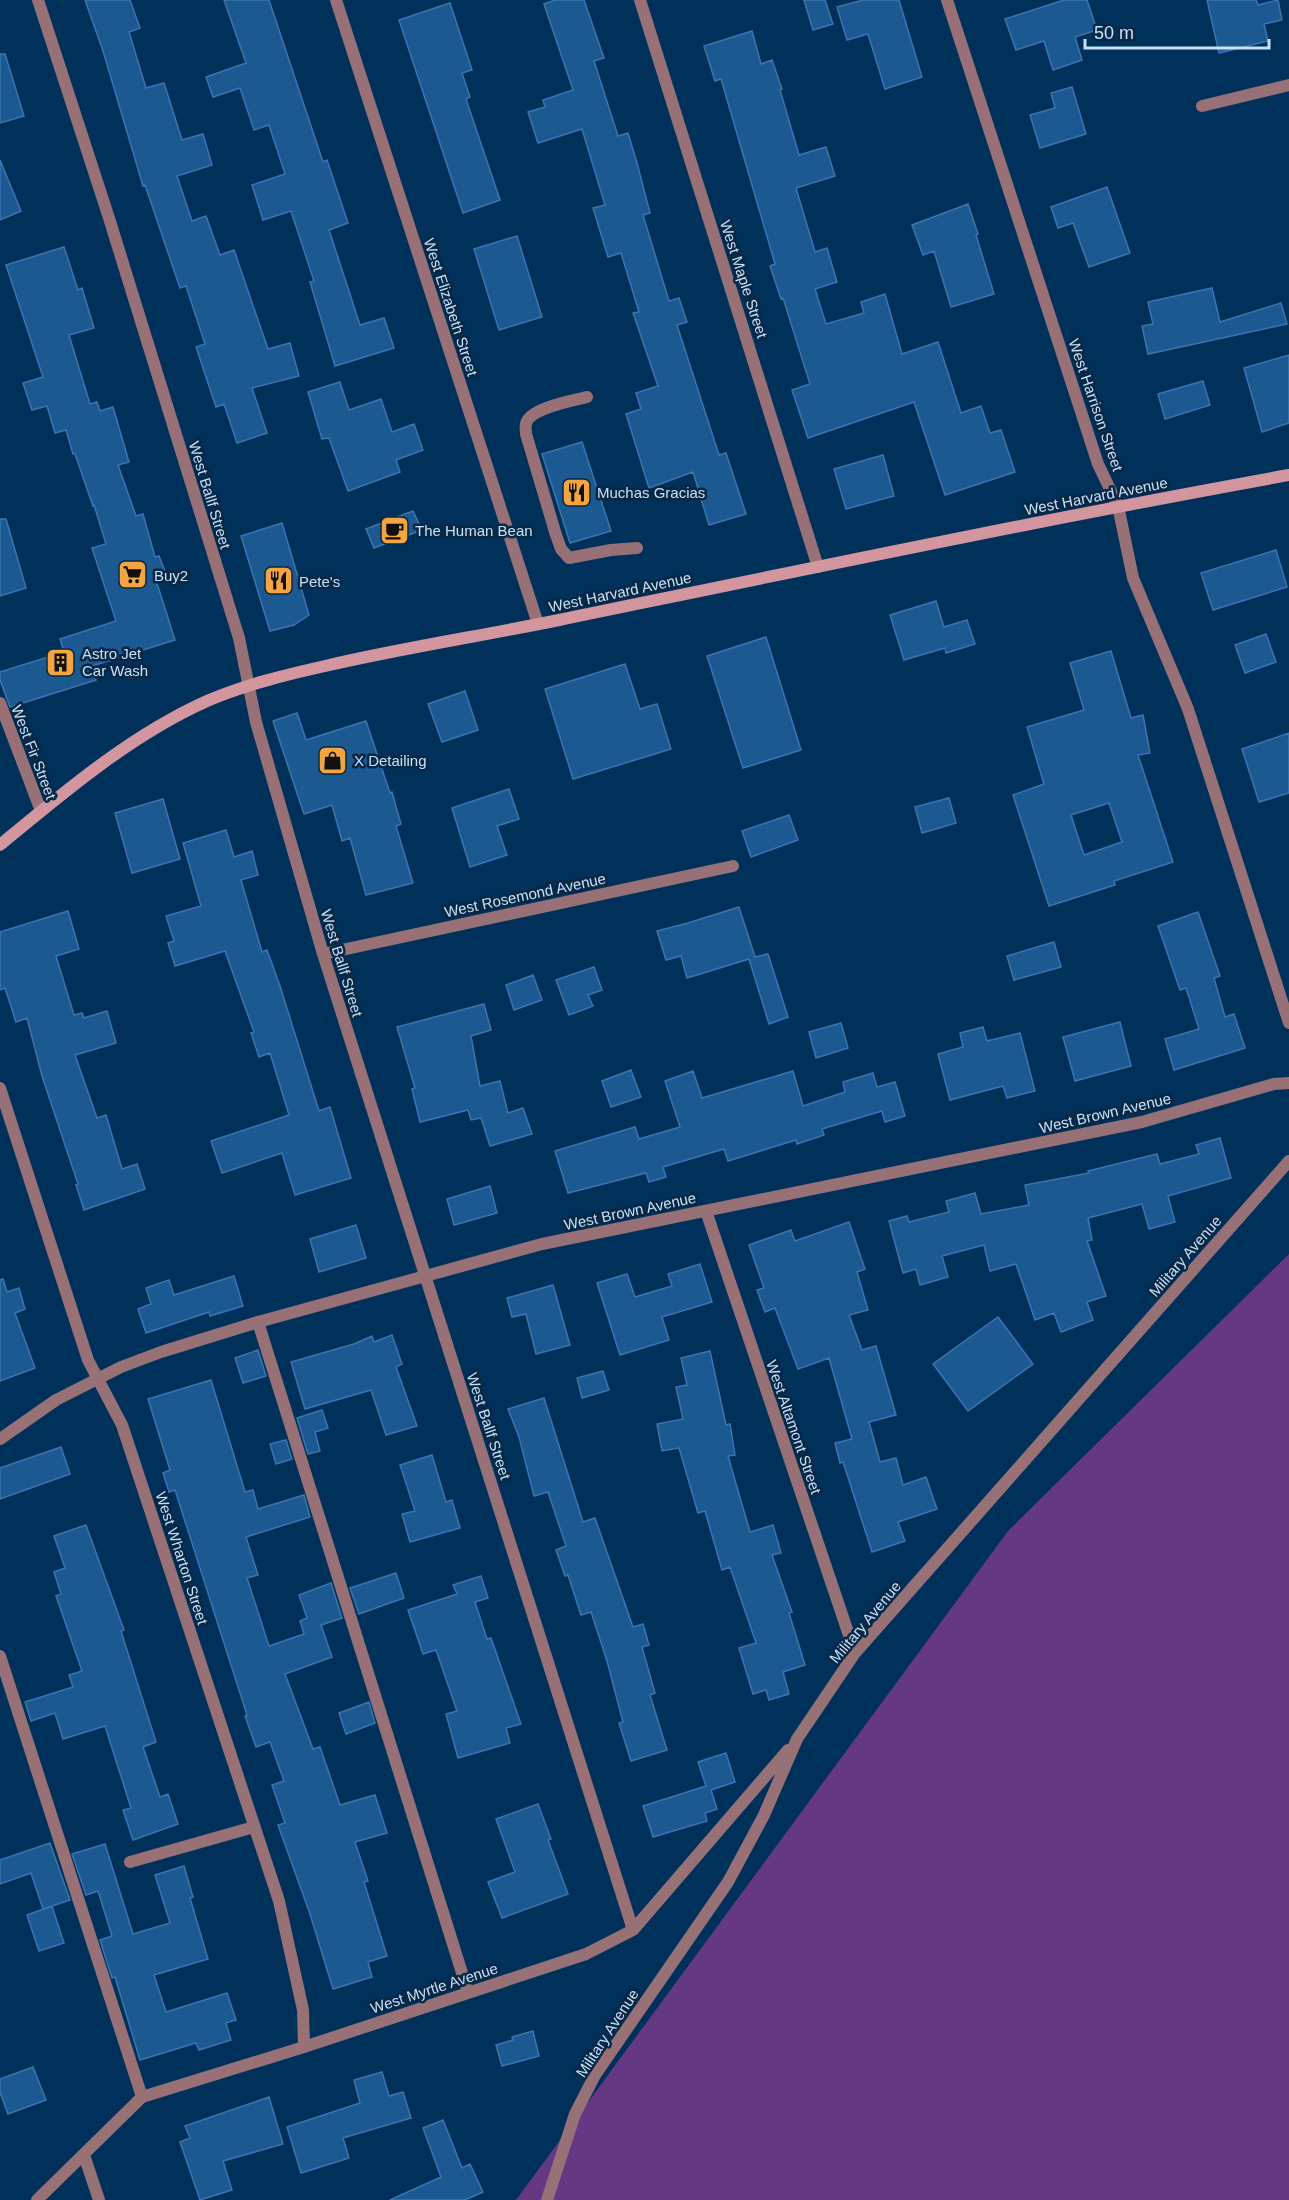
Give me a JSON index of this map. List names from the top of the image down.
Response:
{
  "streets": {
    "main road": ["West Harvard Avenue"],
    "street": [
      "West Maple Street",
      "West Elizabeth Street",
      "West Harrison Street",
      "West Ballf Street",
      "West Fir Street",
      "West Rosemond Avenue",
      "West Brown Avenue",
      "Military Avenue",
      "West Altamont Street",
      "West Wharton Street",
      "West Myrtle Avenue"
    ]
  },
  "crossings": [
    ["West Maple Street", "West Harvard Avenue"],
    ["West Elizabeth Street", "West Harvard Avenue"],
    ["West Harrison Street", "West Harvard Avenue"],
    ["West Ballf Street", "West Harvard Avenue"],
    ["West Ballf Street", "West Rosemond Avenue"],
    ["West Ballf Street", "West Brown Avenue"],
    ["West Ballf Street", "West Myrtle Avenue"],
    ["West Harvard Avenue", "West Fir Street"],
    ["West Brown Avenue", "West Altamont Street"],
    ["West Brown Avenue", "West Wharton Street"],
    ["Military Avenue", "West Altamont Street"],
    ["Military Avenue", "West Myrtle Avenue"],
    ["West Wharton Street", "West Myrtle Avenue"]
  ],
  "places": {
    "restaurant": ["Muchas Gracias", "Pete's"],
    "cafe": ["The Human Bean"],
    "supermarket": ["Buy2"],
    "building": ["Astro Jet Car Wash"],
    "shop": ["X Detailing"]
  },
  "scale_bar": "50 m"
}
